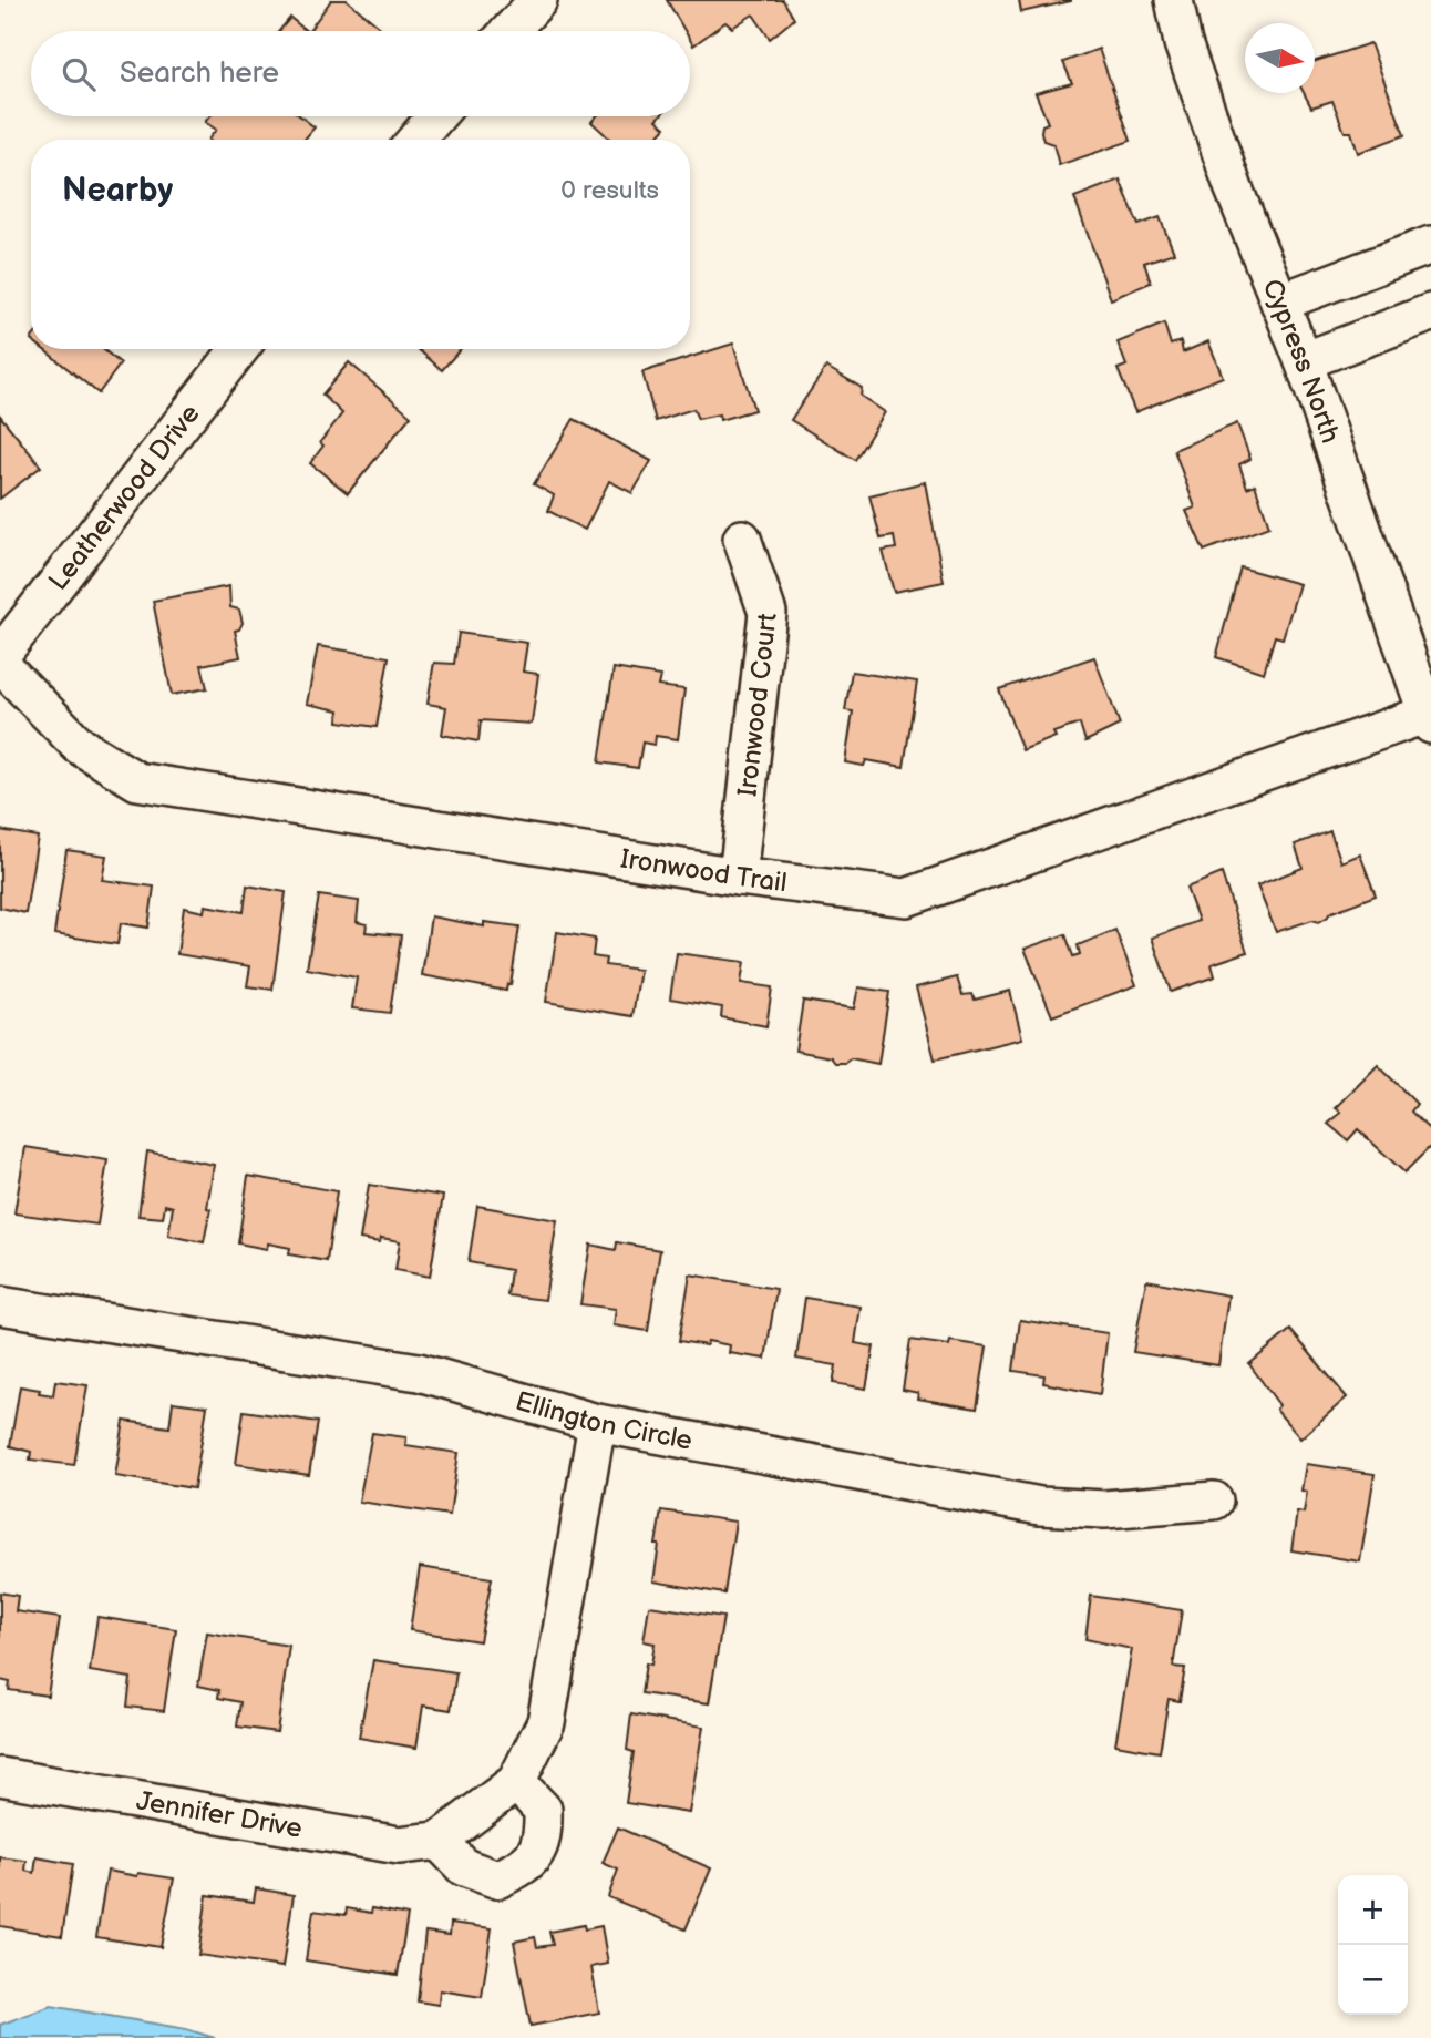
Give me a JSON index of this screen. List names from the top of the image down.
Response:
{
  "streets": {
    "street": [
      "Cypress North",
      "Leatherwood Drive",
      "Ironwood Court",
      "Ironwood Trail",
      "Ellington Circle",
      "Jennifer Drive"
    ]
  },
  "crossings": [
    ["Cypress North", "Ironwood Trail"],
    ["Ironwood Court", "Ironwood Trail"]
  ],
  "north": "right",
  "page": {
    "search": "Search here",
    "heading": ["Nearby", "0 results"],
    "map_buttons": ["+", "−"]
  }
}
